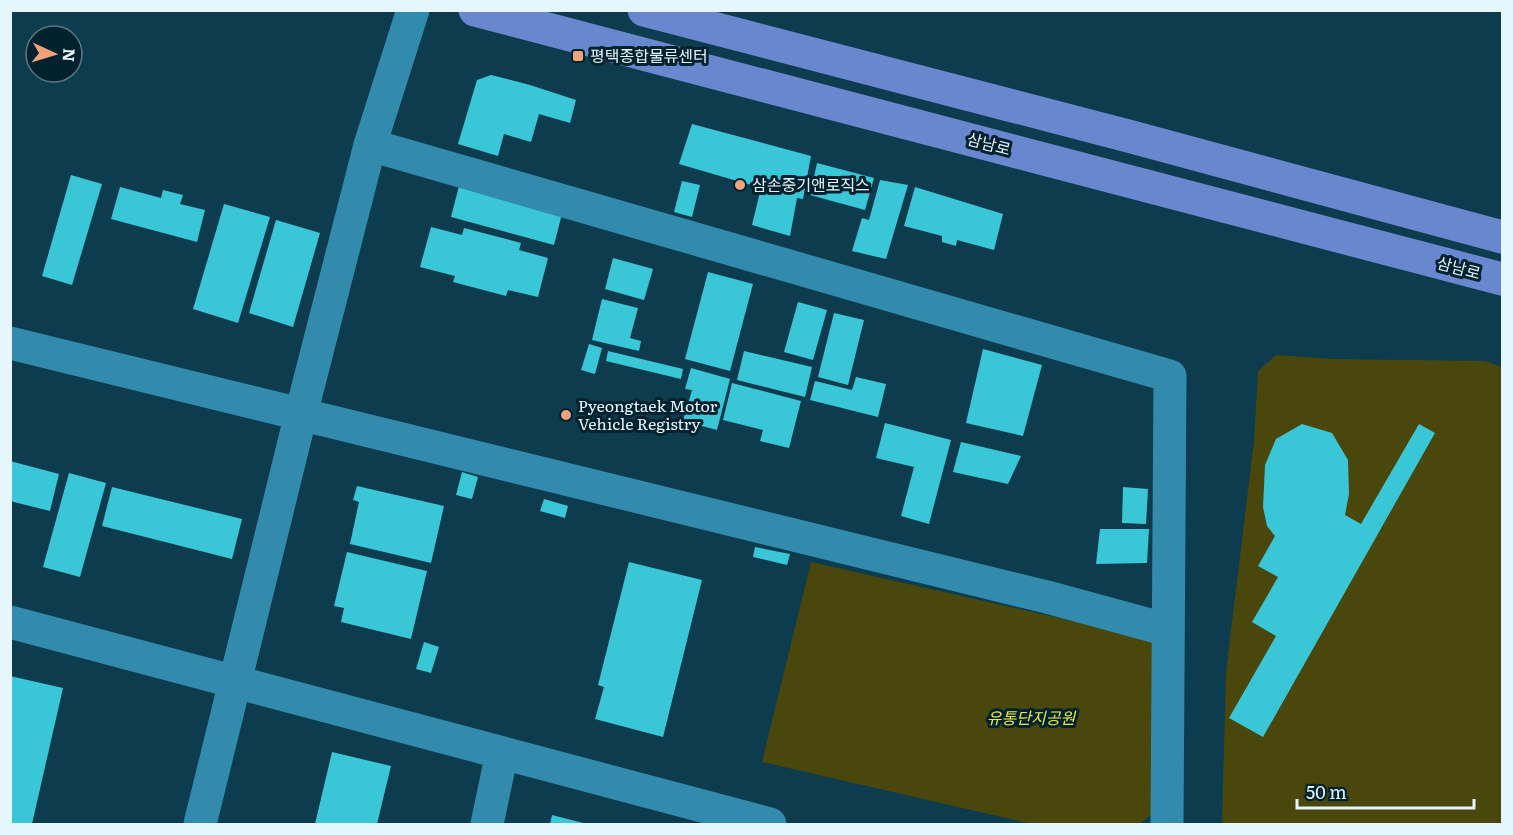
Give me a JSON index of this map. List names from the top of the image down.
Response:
{
  "streets": {
    "main road": ["삼남로"]
  },
  "parks": ["유통단지공원"],
  "places": {
    "transit": ["평택종합물류센터"],
    "other": ["삼손중기앤로직스", "Pyeongtaek Motor Vehicle Registry"]
  },
  "scale_bar": "50 m",
  "north": "right"
}
